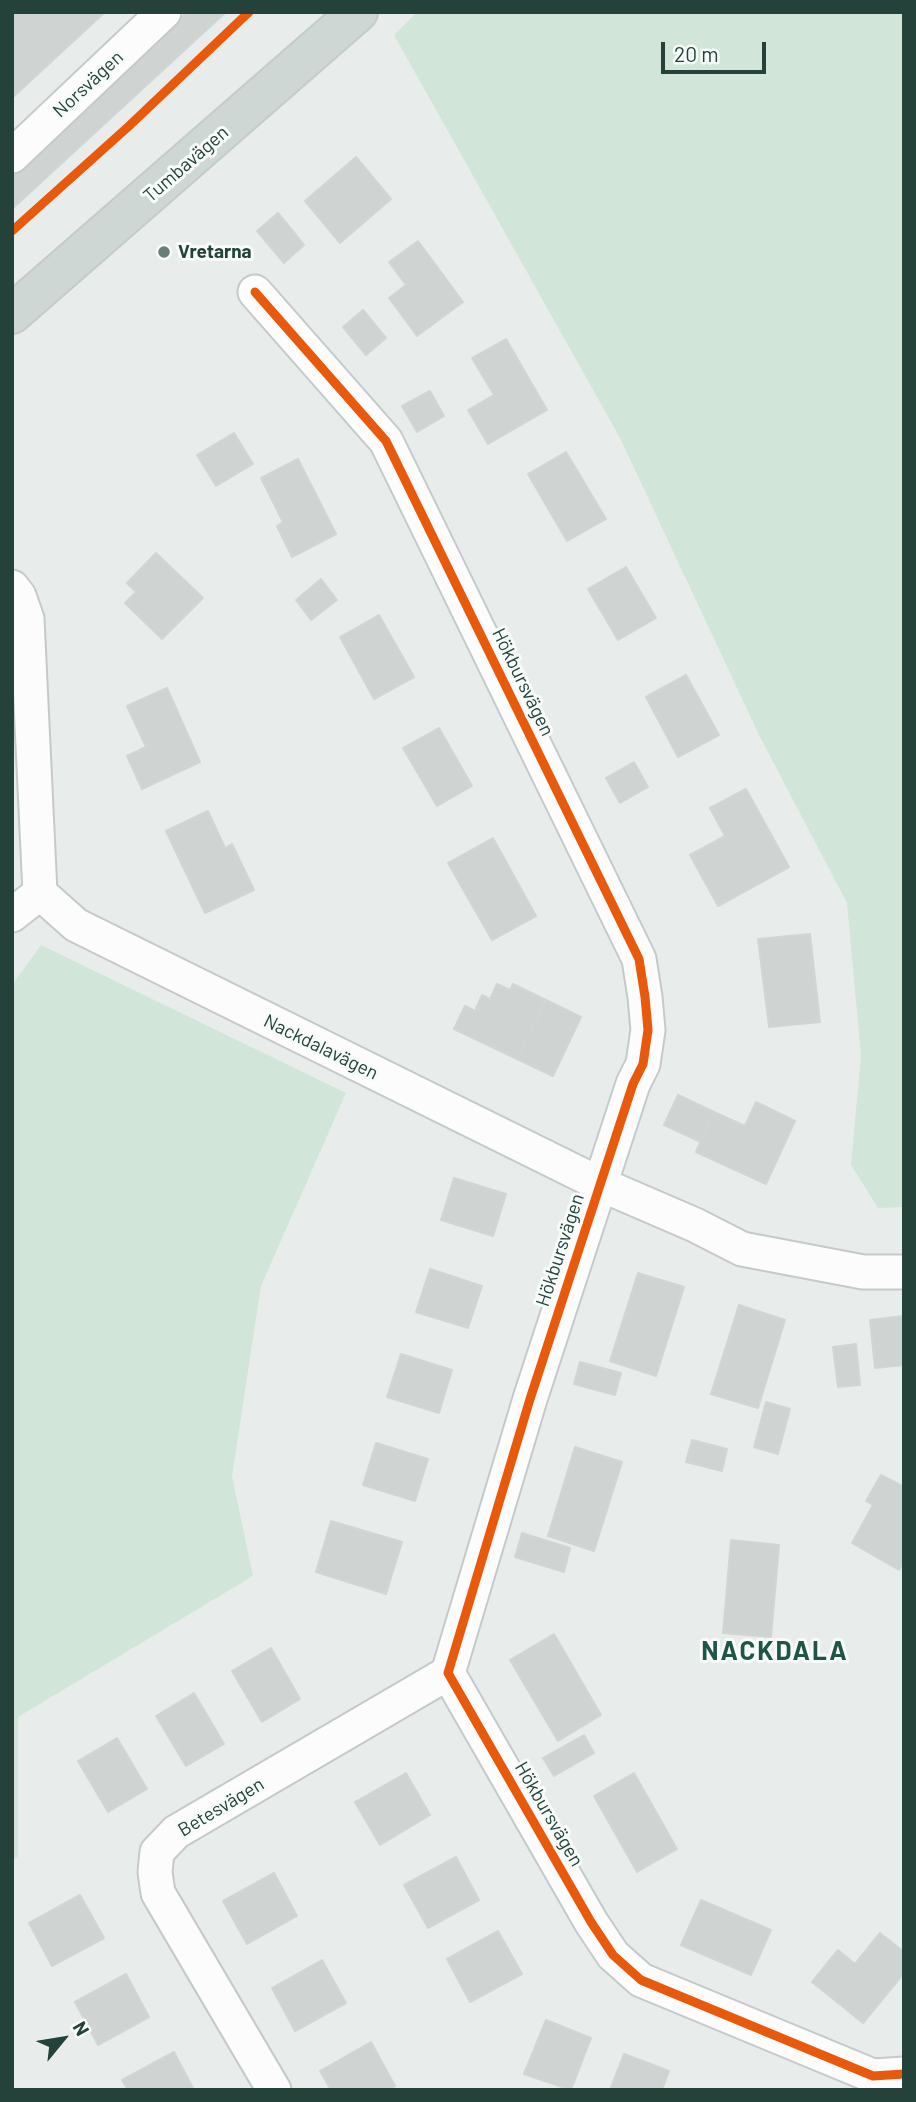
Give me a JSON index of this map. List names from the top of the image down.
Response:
{
  "streets": {
    "main road": ["Tumbavägen"],
    "street": [
      "Norsvägen",
      "Hökbursvägen",
      "Nackdalavägen",
      "Betesvägen"
    ]
  },
  "crossings": [
    ["Hökbursvägen", "Nackdalavägen"],
    ["Hökbursvägen", "Betesvägen"]
  ],
  "districts": ["NACKDALA"],
  "places": ["Vretarna"],
  "scale_bar": "20 m",
  "north": "top right"
}
